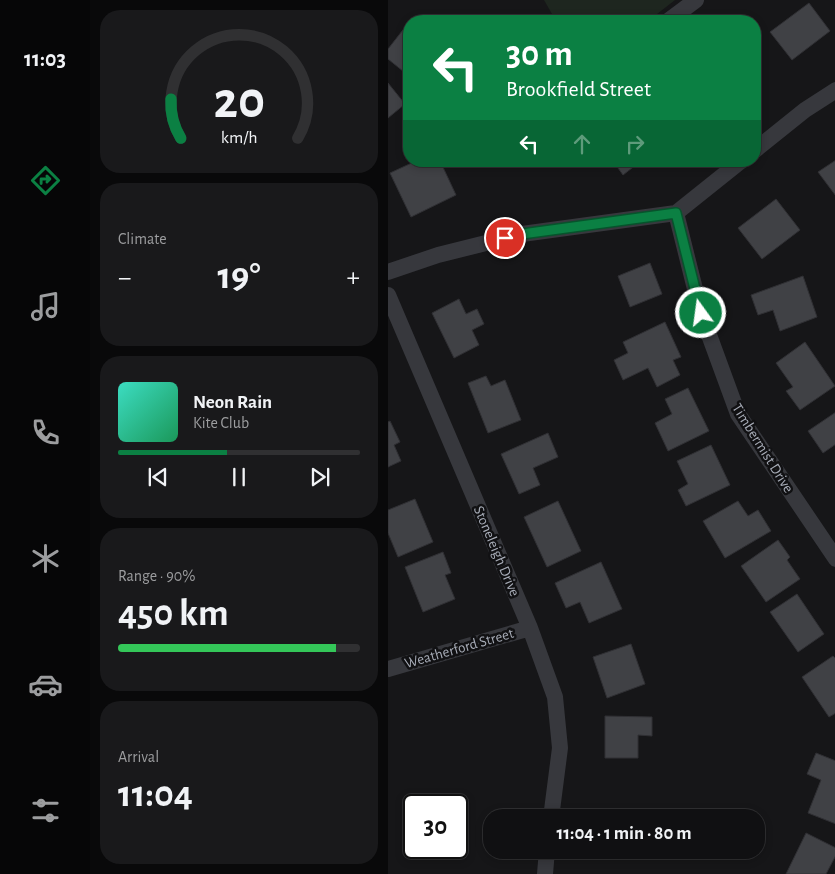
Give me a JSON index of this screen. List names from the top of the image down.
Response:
{
  "streets": {
    "street": ["Timbermist Drive", "Stoneleigh Drive", "Weatherford Street"]
  },
  "crossings": [
    ["Stoneleigh Drive", "Weatherford Street"]
  ],
  "page": {
    "tabs": "11:03",
    "turn": ["30 m", "Brookfield Street"],
    "tile": [
      "Climate",
      ["Range · 90%", "450 km"],
      ["Arrival", "11:04"]
    ],
    "heat": ["−", "19°", "+"],
    "song": ["Neon Rain", "Kite Club"],
    "limit": "30",
    "trip": "11:04 · 1 min · 80 m",
    "gauge": ["20", "km/h"]
  }
}
